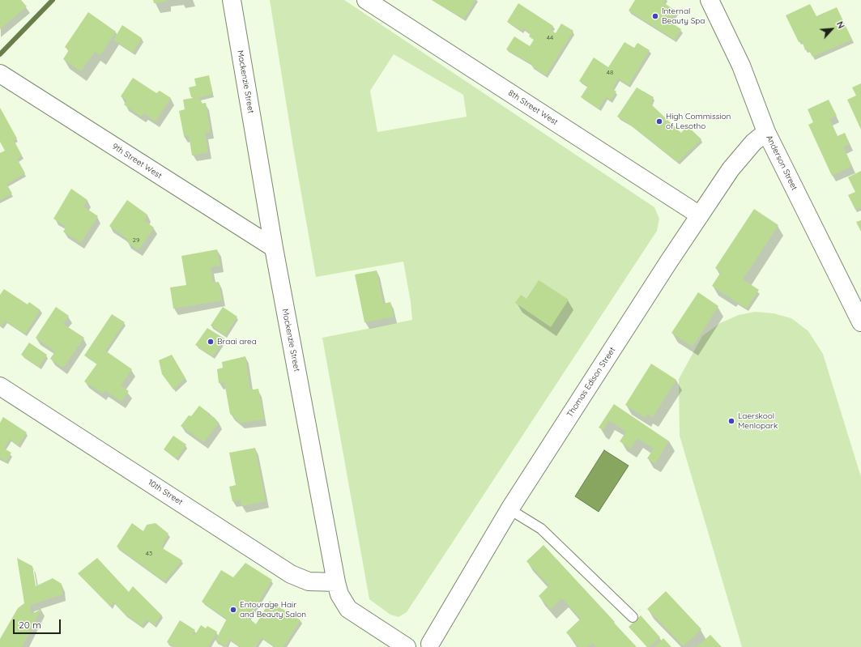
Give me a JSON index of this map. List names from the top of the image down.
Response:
{
  "streets": {
    "street": [
      "Mackenzie Street",
      "8th Street West",
      "9th Street West",
      "Anderson Street",
      "Thomas Edison Street",
      "10th Street"
    ]
  },
  "crossings": [
    ["Mackenzie Street", "9th Street West"],
    ["Mackenzie Street", "10th Street"],
    ["8th Street West", "Thomas Edison Street"],
    ["Anderson Street", "Thomas Edison Street"]
  ],
  "places": [
    "Internal Beauty Spa",
    "High Commission of Lesotho",
    "Braai area",
    "Laerskool Menlopark",
    "Entourage Hair and Beauty Salon"
  ],
  "house_numbers": [
    "44",
    "48",
    "29",
    "43"
  ],
  "scale_bar": "20 m",
  "north": "top right"
}
